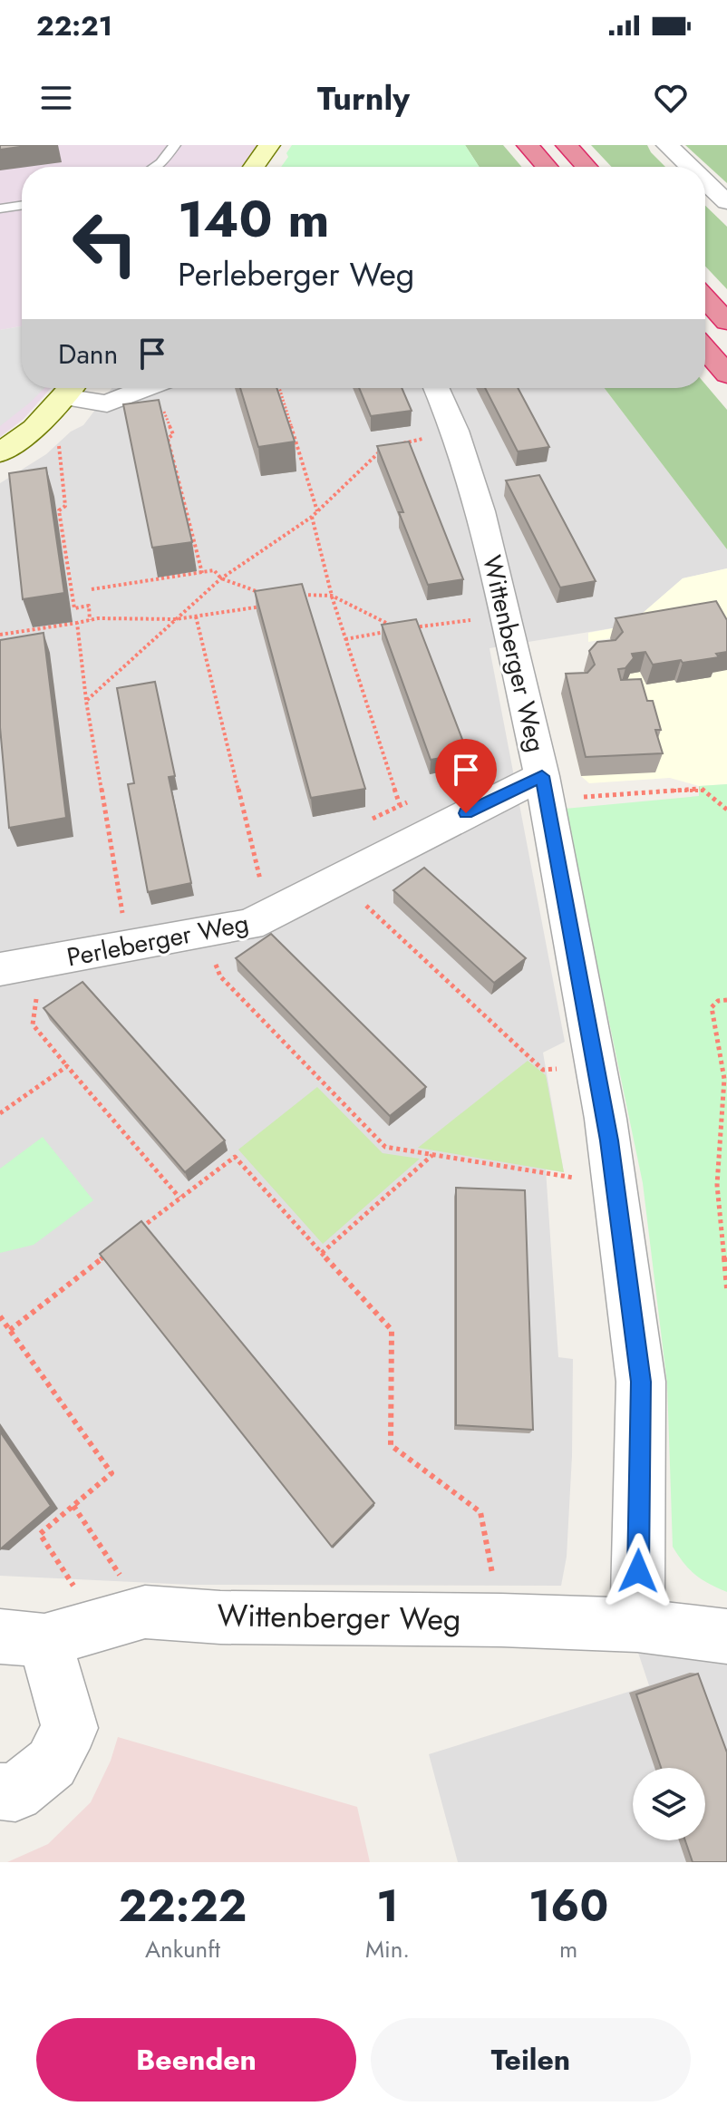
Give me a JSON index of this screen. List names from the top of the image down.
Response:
{
  "streets": {
    "street": ["Wittenberger Weg", "Perleberger Weg"]
  },
  "crossings": [
    ["Wittenberger Weg", "Perleberger Weg"]
  ],
  "page": {
    "status": "22:21",
    "header": "Turnly",
    "turn": ["140 m", "Perleberger Weg"],
    "then": "Dann",
    "eta": [
      "22:22",
      "Ankunft",
      "1",
      "Min.",
      "160",
      "m"
    ],
    "buttons": ["Beenden", "Teilen"]
  }
}
